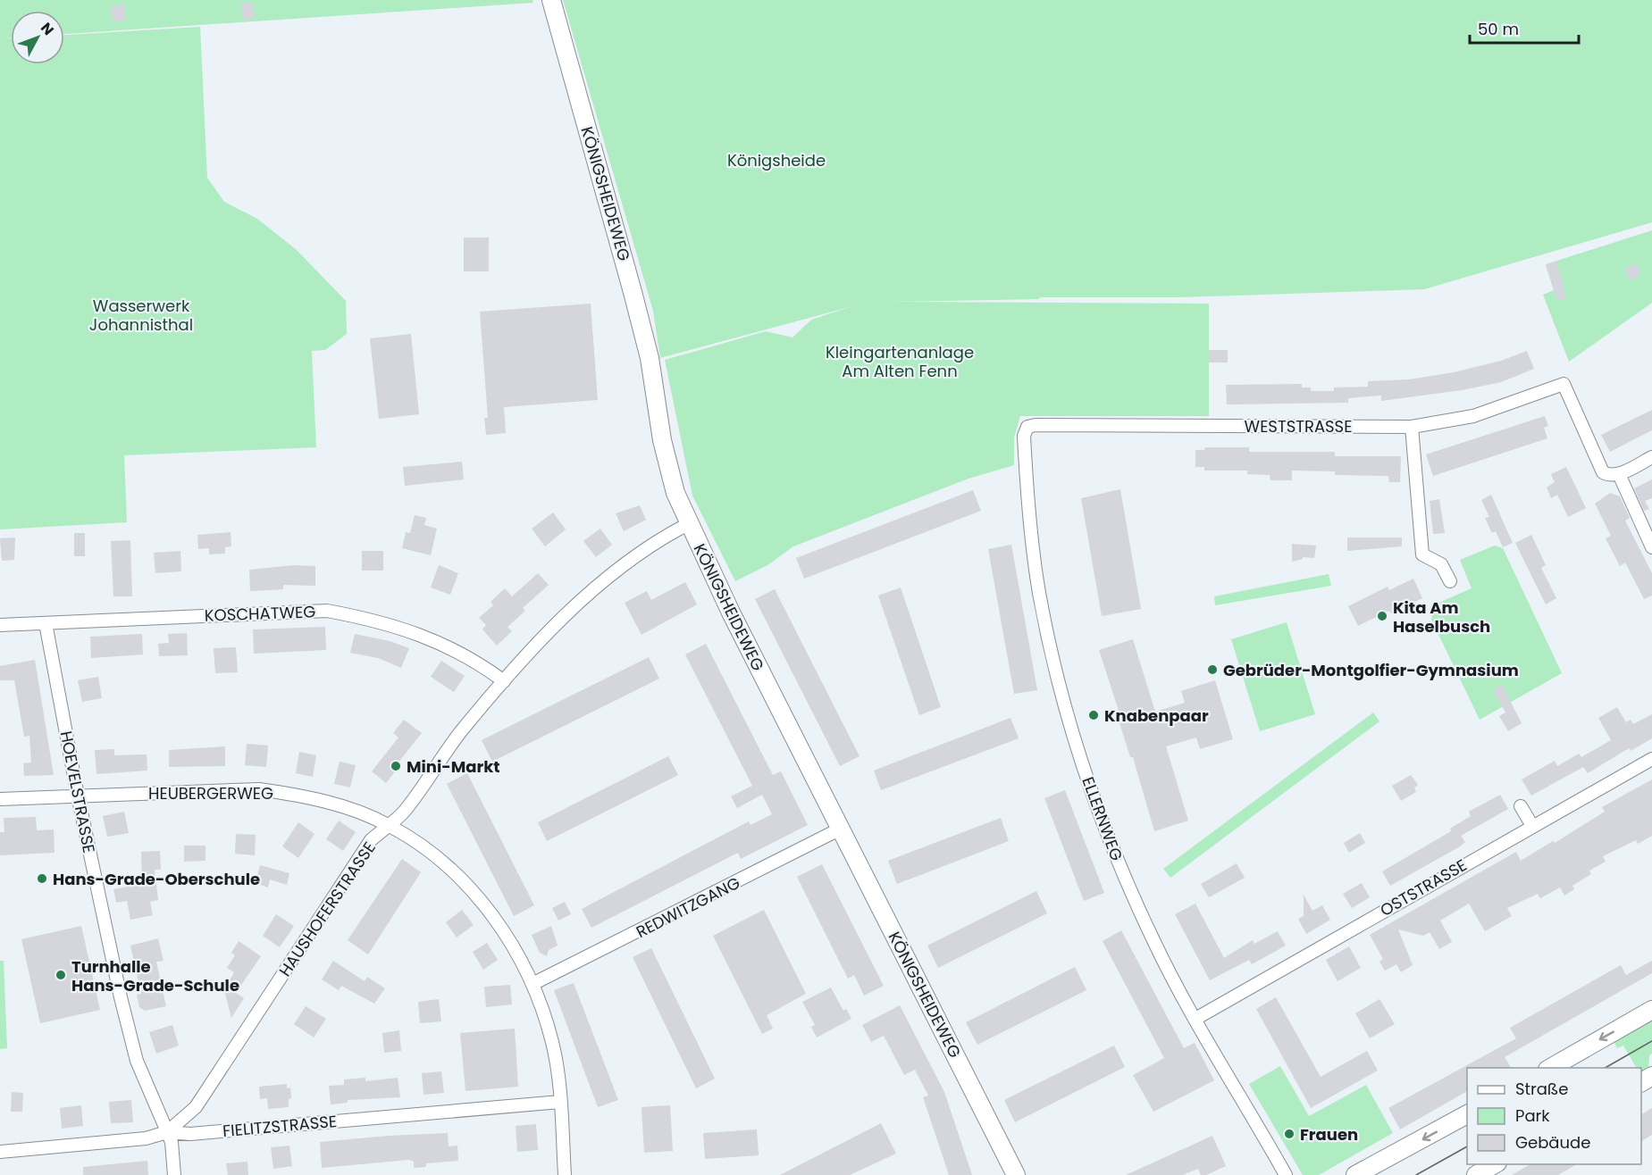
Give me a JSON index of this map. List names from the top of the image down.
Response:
{
  "streets": {
    "street": [
      "KÖNIGSHEIDEWEG",
      "WESTSTRASSE",
      "KOSCHATWEG",
      "HOEVELSTRASSE",
      "HEUBERGERWEG",
      "ELLERNWEG",
      "OSTSTRASSE",
      "REDWITZGANG",
      "HAUSHOFERSTRASSE",
      "FIELITZSTRASSE"
    ]
  },
  "crossings": [
    ["KÖNIGSHEIDEWEG", "REDWITZGANG"],
    ["KÖNIGSHEIDEWEG", "HAUSHOFERSTRASSE"],
    ["WESTSTRASSE", "ELLERNWEG"],
    ["KOSCHATWEG", "HOEVELSTRASSE"],
    ["KOSCHATWEG", "HAUSHOFERSTRASSE"],
    ["HOEVELSTRASSE", "HEUBERGERWEG"],
    ["HOEVELSTRASSE", "HAUSHOFERSTRASSE"],
    ["HOEVELSTRASSE", "FIELITZSTRASSE"],
    ["HEUBERGERWEG", "REDWITZGANG"],
    ["HEUBERGERWEG", "HAUSHOFERSTRASSE"],
    ["HEUBERGERWEG", "FIELITZSTRASSE"],
    ["ELLERNWEG", "OSTSTRASSE"],
    ["HAUSHOFERSTRASSE", "FIELITZSTRASSE"]
  ],
  "parks": ["Königsheide", "Wasserwerk Johannisthal", "Kleingartenanlage Am Alten Fenn"],
  "places": [
    "Kita Am Haselbusch",
    "Gebrüder-Montgolfier-Gymnasium",
    "Knabenpaar",
    "Mini-Markt",
    "Hans-Grade-Oberschule",
    "Turnhalle Hans-Grade-Schule",
    "Frauen"
  ],
  "legend": ["Straße", "Park", "Gebäude"],
  "scale_bar": "50 m",
  "north": "top right"
}
